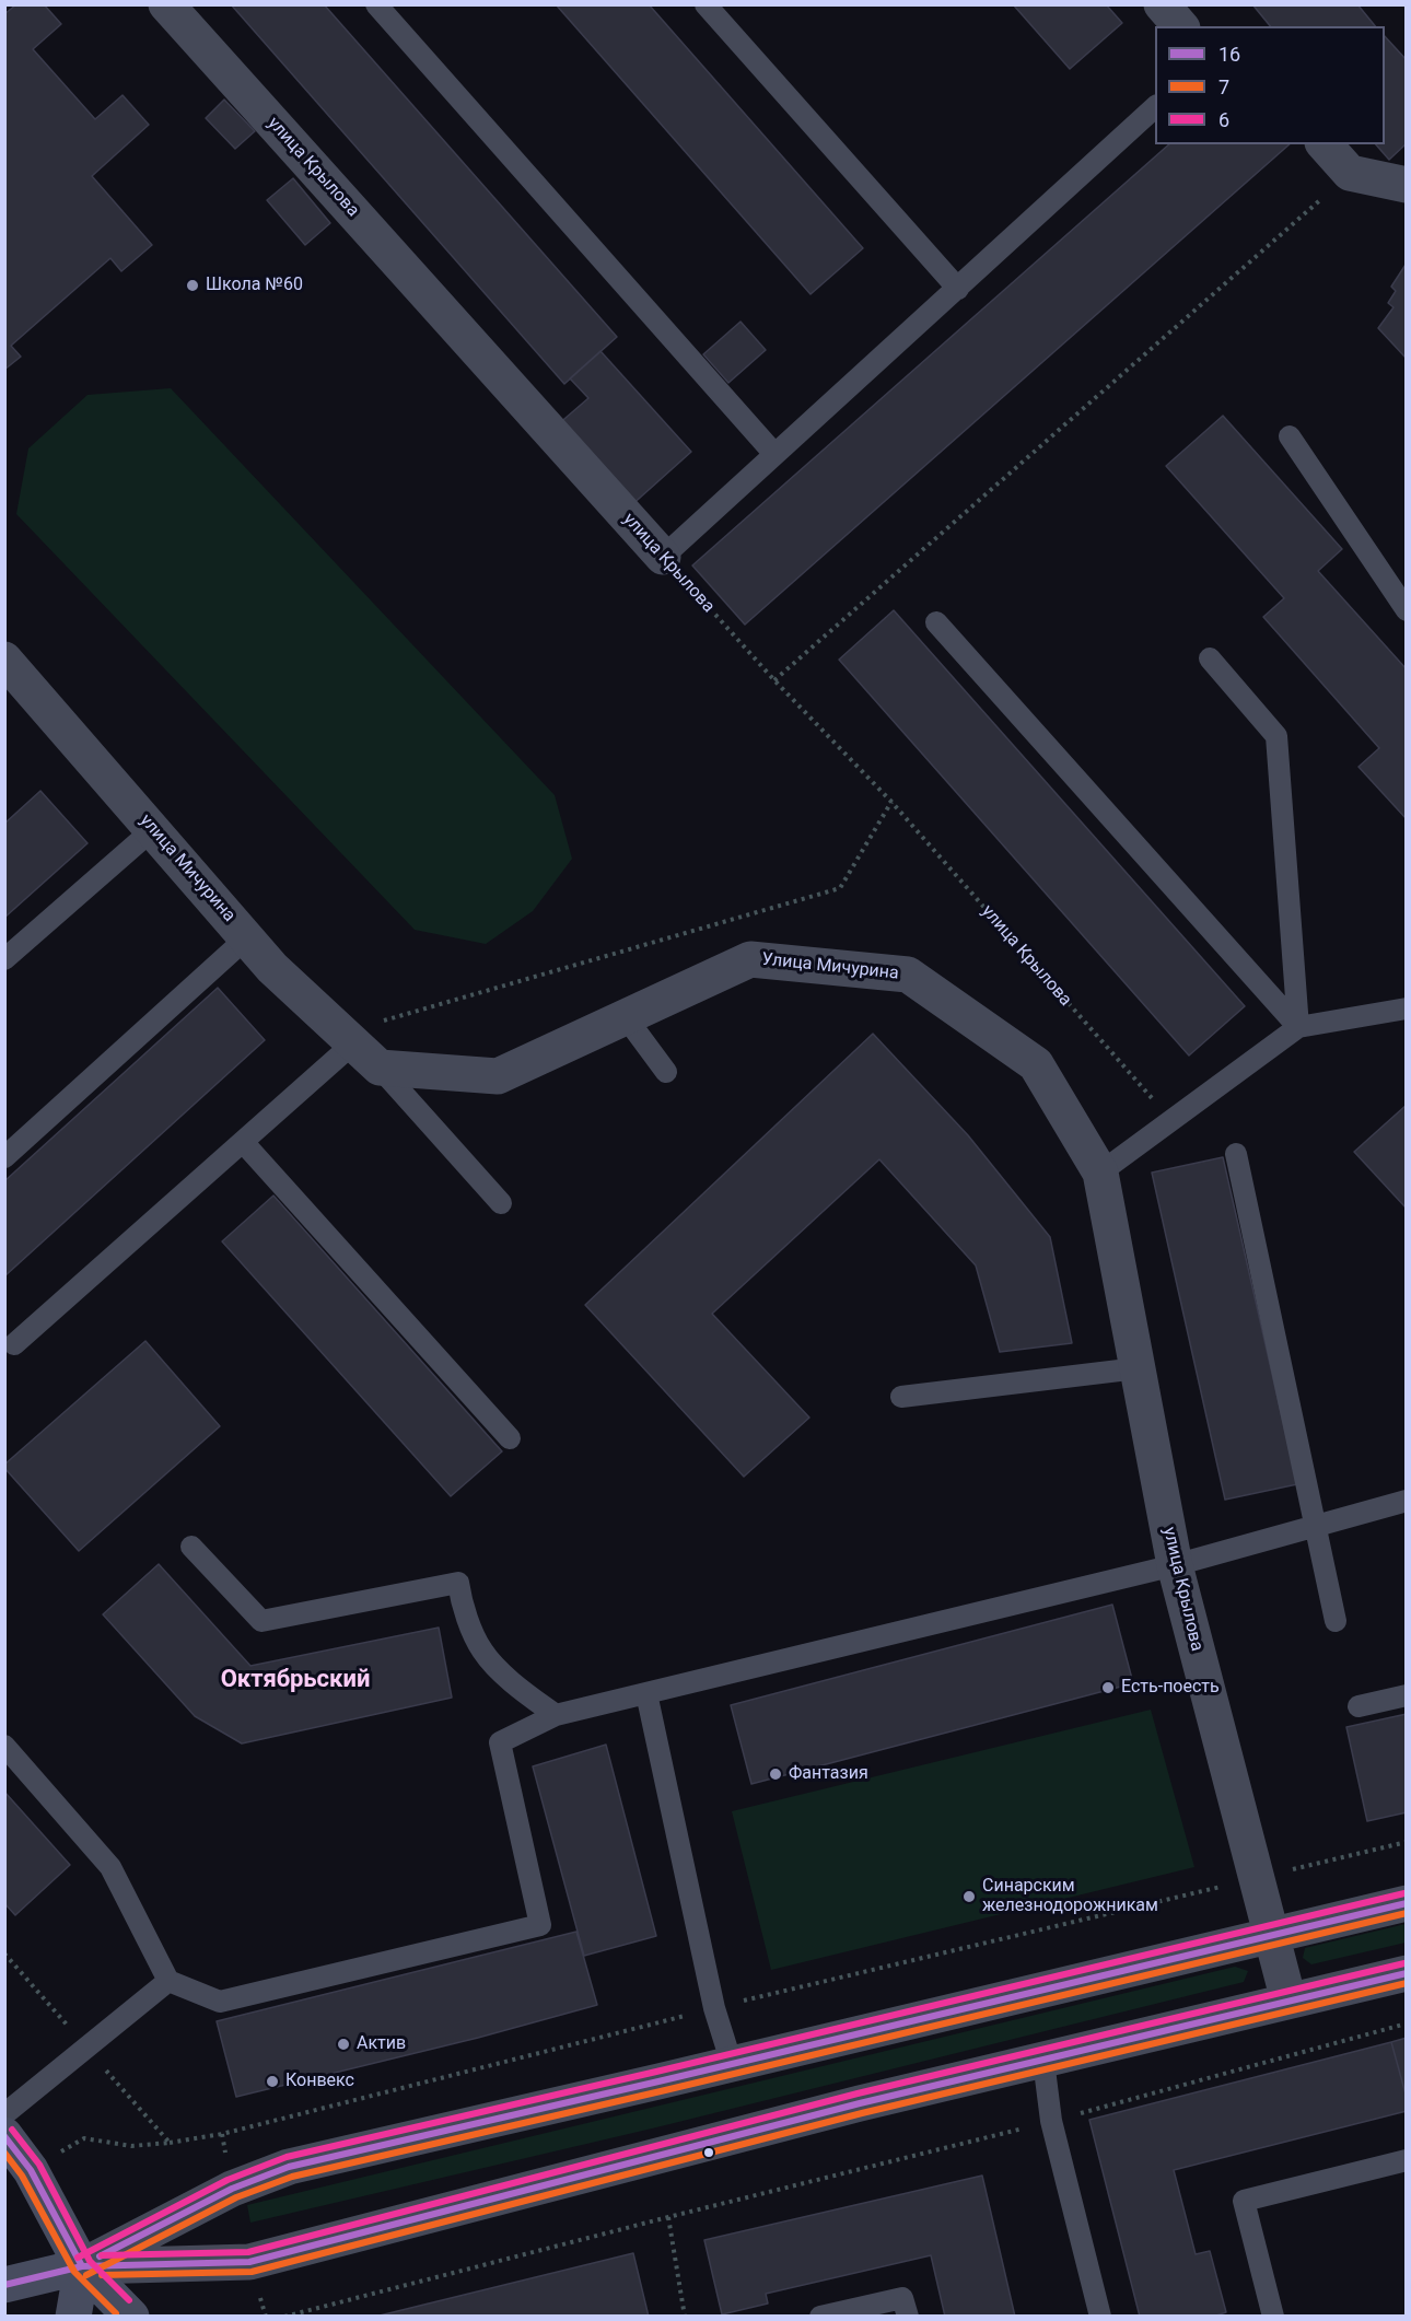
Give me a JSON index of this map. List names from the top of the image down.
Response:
{
  "streets": {
    "street": ["улица Крылова", "улица Мичурина", "Улица Мичурина"]
  },
  "crossings": [
    ["улица Крылова", "Улица Мичурина"],
    ["улица Мичурина", "Улица Мичурина"]
  ],
  "districts": ["Октябрьский"],
  "places": [
    "Школа №60",
    "Есть-поесть",
    "Фантазия",
    "Синарским железнодорожникам",
    "Актив",
    "Конвекс"
  ],
  "lines": ["transit line 6", "transit line 16", "transit line 7"],
  "legend": ["16", "7", "6"]
}
